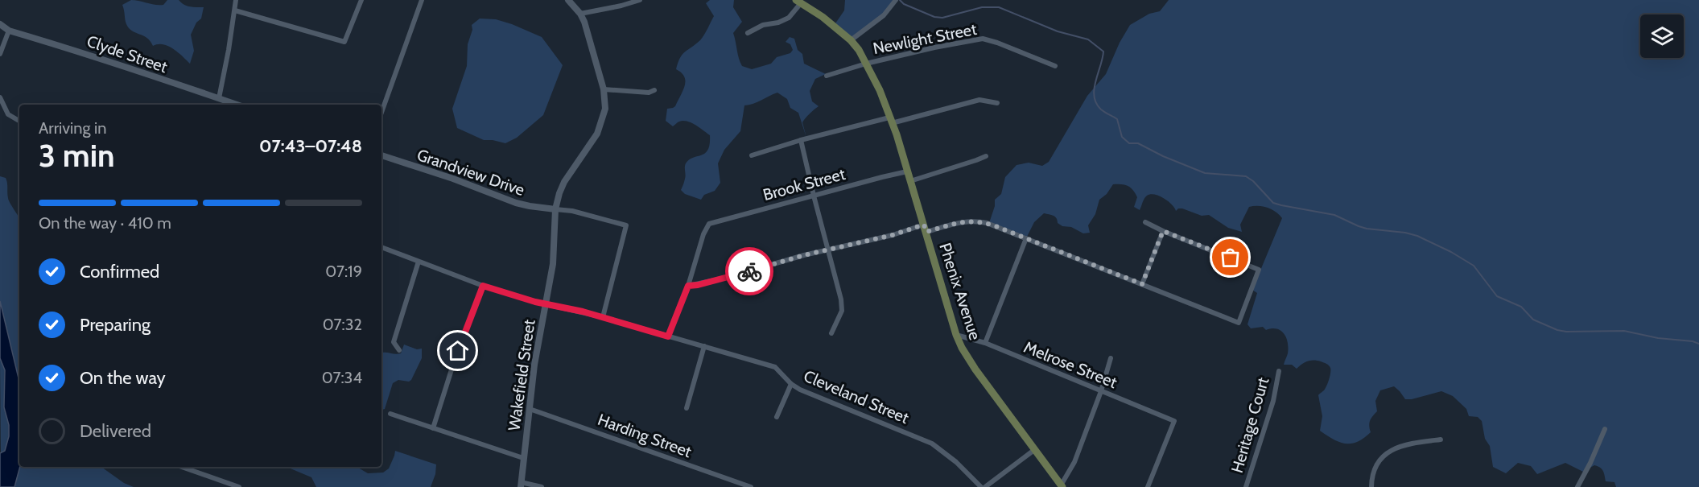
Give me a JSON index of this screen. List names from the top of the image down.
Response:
{
  "streets": {
    "main road": ["Phenix Avenue"],
    "street": [
      "Newlight Street",
      "Clyde Street",
      "Grandview Drive",
      "Brook Street",
      "Melrose Street",
      "Wakefield Street",
      "Cleveland Street",
      "Heritage Court",
      "Harding Street"
    ]
  },
  "crossings": [
    ["Newlight Street", "Phenix Avenue"],
    ["Grandview Drive", "Wakefield Street"],
    ["Brook Street", "Phenix Avenue"],
    ["Phenix Avenue", "Melrose Street"],
    ["Wakefield Street", "Cleveland Street"],
    ["Wakefield Street", "Harding Street"]
  ],
  "page": {
    "heading": ["3 min", "Arriving in", "07:43–07:48"],
    "bar": "On the way · 410 m",
    "list": [
      ["Confirmed", "07:19"],
      ["Preparing", "07:32"],
      ["On the way", "07:34"],
      "Delivered"
    ]
  }
}
